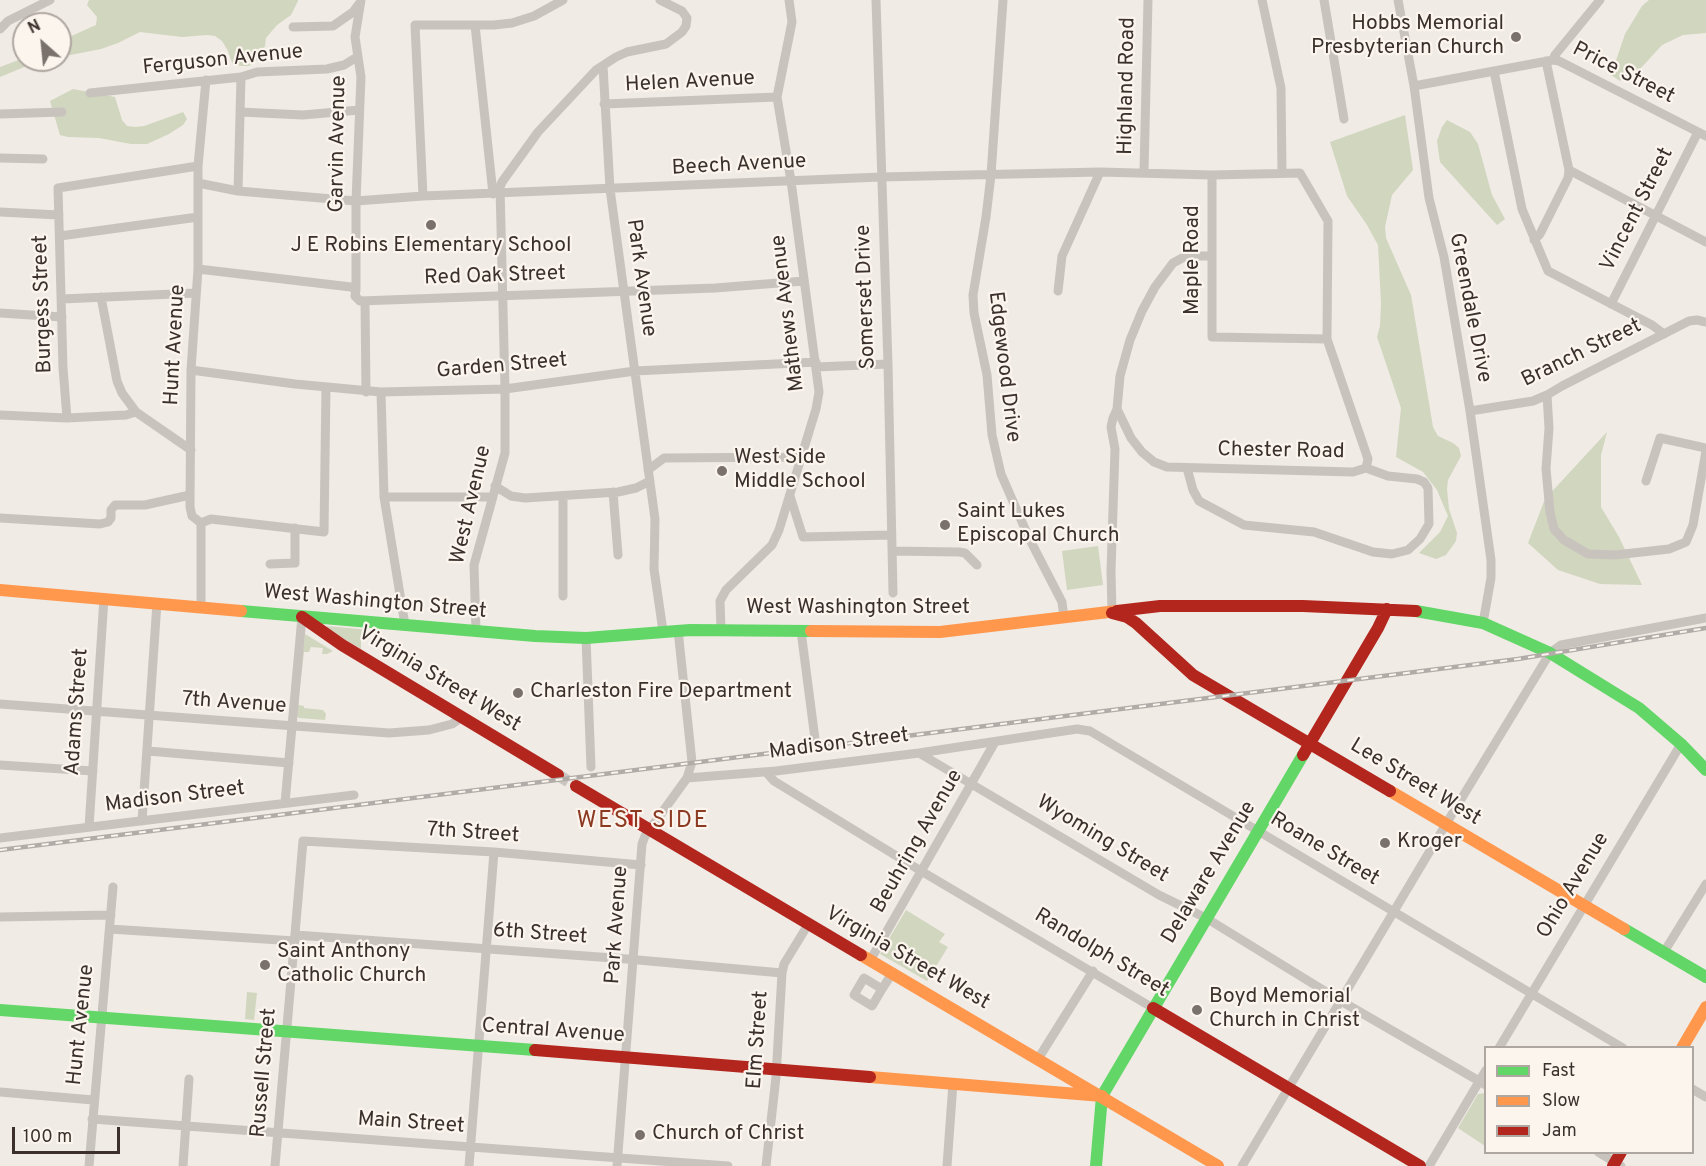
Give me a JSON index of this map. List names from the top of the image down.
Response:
{
  "streets": {
    "main road": [
      "West Washington Street",
      "Virginia Street West",
      "Lee Street West",
      "Delaware Avenue",
      "Randolph Street",
      "Central Avenue"
    ],
    "street": [
      "Ferguson Avenue",
      "Price Street",
      "Helen Avenue",
      "Highland Road",
      "Garvin Avenue",
      "Beech Avenue",
      "Vincent Street",
      "Maple Road",
      "Red Oak Street",
      "Park Avenue",
      "Somerset Drive",
      "Burgess Street",
      "Greendale Drive",
      "Mathews Avenue",
      "Hunt Avenue",
      "Branch Street",
      "Garden Street",
      "Edgewood Drive",
      "Chester Road",
      "West Avenue",
      "7th Avenue",
      "Adams Street",
      "Madison Street",
      "7th Street",
      "Wyoming Street",
      "Beuhring Avenue",
      "Roane Street",
      "Ohio Avenue",
      "6th Street",
      "Elm Street",
      "Russell Street",
      "Main Street"
    ]
  },
  "crossings": [
    ["Ferguson Avenue", "Garvin Avenue"],
    ["Ferguson Avenue", "Hunt Avenue"],
    ["Price Street", "Vincent Street"],
    ["Price Street", "Greendale Drive"],
    ["Helen Avenue", "Park Avenue"],
    ["Helen Avenue", "Mathews Avenue"],
    ["Highland Road", "Beech Avenue"],
    ["Garvin Avenue", "Beech Avenue"],
    ["Beech Avenue", "Maple Road"],
    ["Beech Avenue", "Park Avenue"],
    ["Beech Avenue", "Somerset Drive"],
    ["Beech Avenue", "Mathews Avenue"],
    ["Beech Avenue", "Hunt Avenue"],
    ["Beech Avenue", "Edgewood Drive"],
    ["Beech Avenue", "Chester Road"],
    ["Beech Avenue", "West Avenue"],
    ["Maple Road", "Chester Road"],
    ["Red Oak Street", "Park Avenue"],
    ["Red Oak Street", "Mathews Avenue"],
    ["Red Oak Street", "West Avenue"],
    ["Park Avenue", "Garden Street"],
    ["Park Avenue", "West Avenue"],
    ["Park Avenue", "West Washington Street"],
    ["Park Avenue", "Virginia Street West"],
    ["Park Avenue", "Madison Street"],
    ["Park Avenue", "7th Street"],
    ["Park Avenue", "6th Street"],
    ["Park Avenue", "Central Avenue"],
    ["Park Avenue", "Main Street"],
    ["Somerset Drive", "Garden Street"],
    ["Burgess Street", "Hunt Avenue"],
    ["Greendale Drive", "Branch Street"],
    ["Greendale Drive", "West Washington Street"],
    ["Mathews Avenue", "Garden Street"],
    ["Mathews Avenue", "West Washington Street"],
    ["Hunt Avenue", "Garden Street"],
    ["Hunt Avenue", "West Washington Street"],
    ["Hunt Avenue", "6th Street"],
    ["Hunt Avenue", "Central Avenue"],
    ["Hunt Avenue", "Main Street"],
    ["Garden Street", "West Avenue"],
    ["Edgewood Drive", "West Washington Street"],
    ["West Avenue", "West Washington Street"],
    ["West Washington Street", "Virginia Street West"],
    ["West Washington Street", "Adams Street"],
    ["West Washington Street", "Lee Street West"],
    ["West Washington Street", "Delaware Avenue"],
    ["West Washington Street", "Ohio Avenue"],
    ["Virginia Street West", "7th Avenue"],
    ["Virginia Street West", "Beuhring Avenue"],
    ["Virginia Street West", "Delaware Avenue"],
    ["Virginia Street West", "Central Avenue"],
    ["Virginia Street West", "Elm Street"],
    ["7th Avenue", "Adams Street"],
    ["Adams Street", "Madison Street"],
    ["Madison Street", "Wyoming Street"],
    ["Madison Street", "Beuhring Avenue"],
    ["Madison Street", "Roane Street"],
    ["Madison Street", "Randolph Street"],
    ["Lee Street West", "Delaware Avenue"],
    ["Lee Street West", "Ohio Avenue"],
    ["7th Street", "Russell Street"],
    ["Wyoming Street", "Beuhring Avenue"],
    ["Wyoming Street", "Delaware Avenue"],
    ["Beuhring Avenue", "Roane Street"],
    ["Beuhring Avenue", "Randolph Street"],
    ["Roane Street", "Delaware Avenue"],
    ["Roane Street", "Ohio Avenue"],
    ["Delaware Avenue", "Randolph Street"],
    ["Delaware Avenue", "Central Avenue"],
    ["6th Street", "Elm Street"],
    ["6th Street", "Russell Street"],
    ["Central Avenue", "Elm Street"],
    ["Central Avenue", "Russell Street"],
    ["Russell Street", "Main Street"]
  ],
  "districts": ["WEST SIDE"],
  "places": [
    "Hobbs Memorial Presbyterian Church",
    "J E Robins Elementary School",
    "West Side Middle School",
    "Saint Lukes Episcopal Church",
    "Charleston Fire Department",
    "Kroger",
    "Saint Anthony Catholic Church",
    "Boyd Memorial Church in Christ",
    "Church of Christ"
  ],
  "legend": ["Fast", "Slow", "Jam"],
  "scale_bar": "100 m",
  "north": "top left"
}
